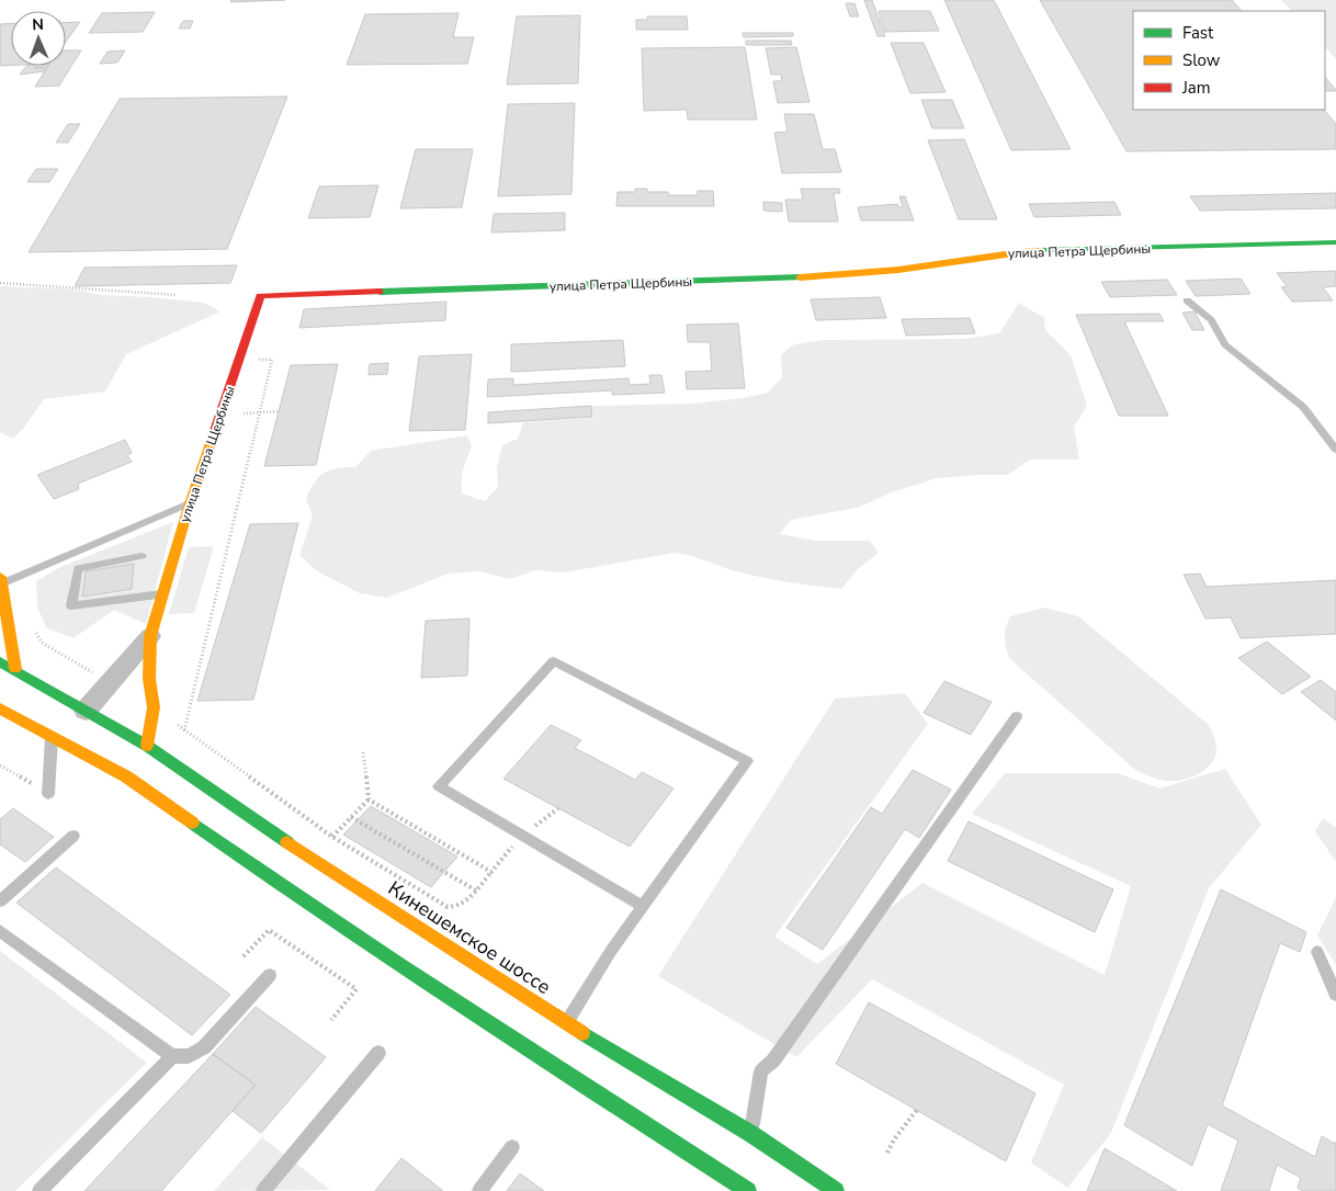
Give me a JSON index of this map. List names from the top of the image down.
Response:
{
  "streets": {
    "street": ["улица Петра Щербины", "Кинешемское шоссе"]
  },
  "crossings": [
    ["улица Петра Щербины", "Кинешемское шоссе"]
  ],
  "legend": ["Fast", "Slow", "Jam"],
  "north": "top"
}
